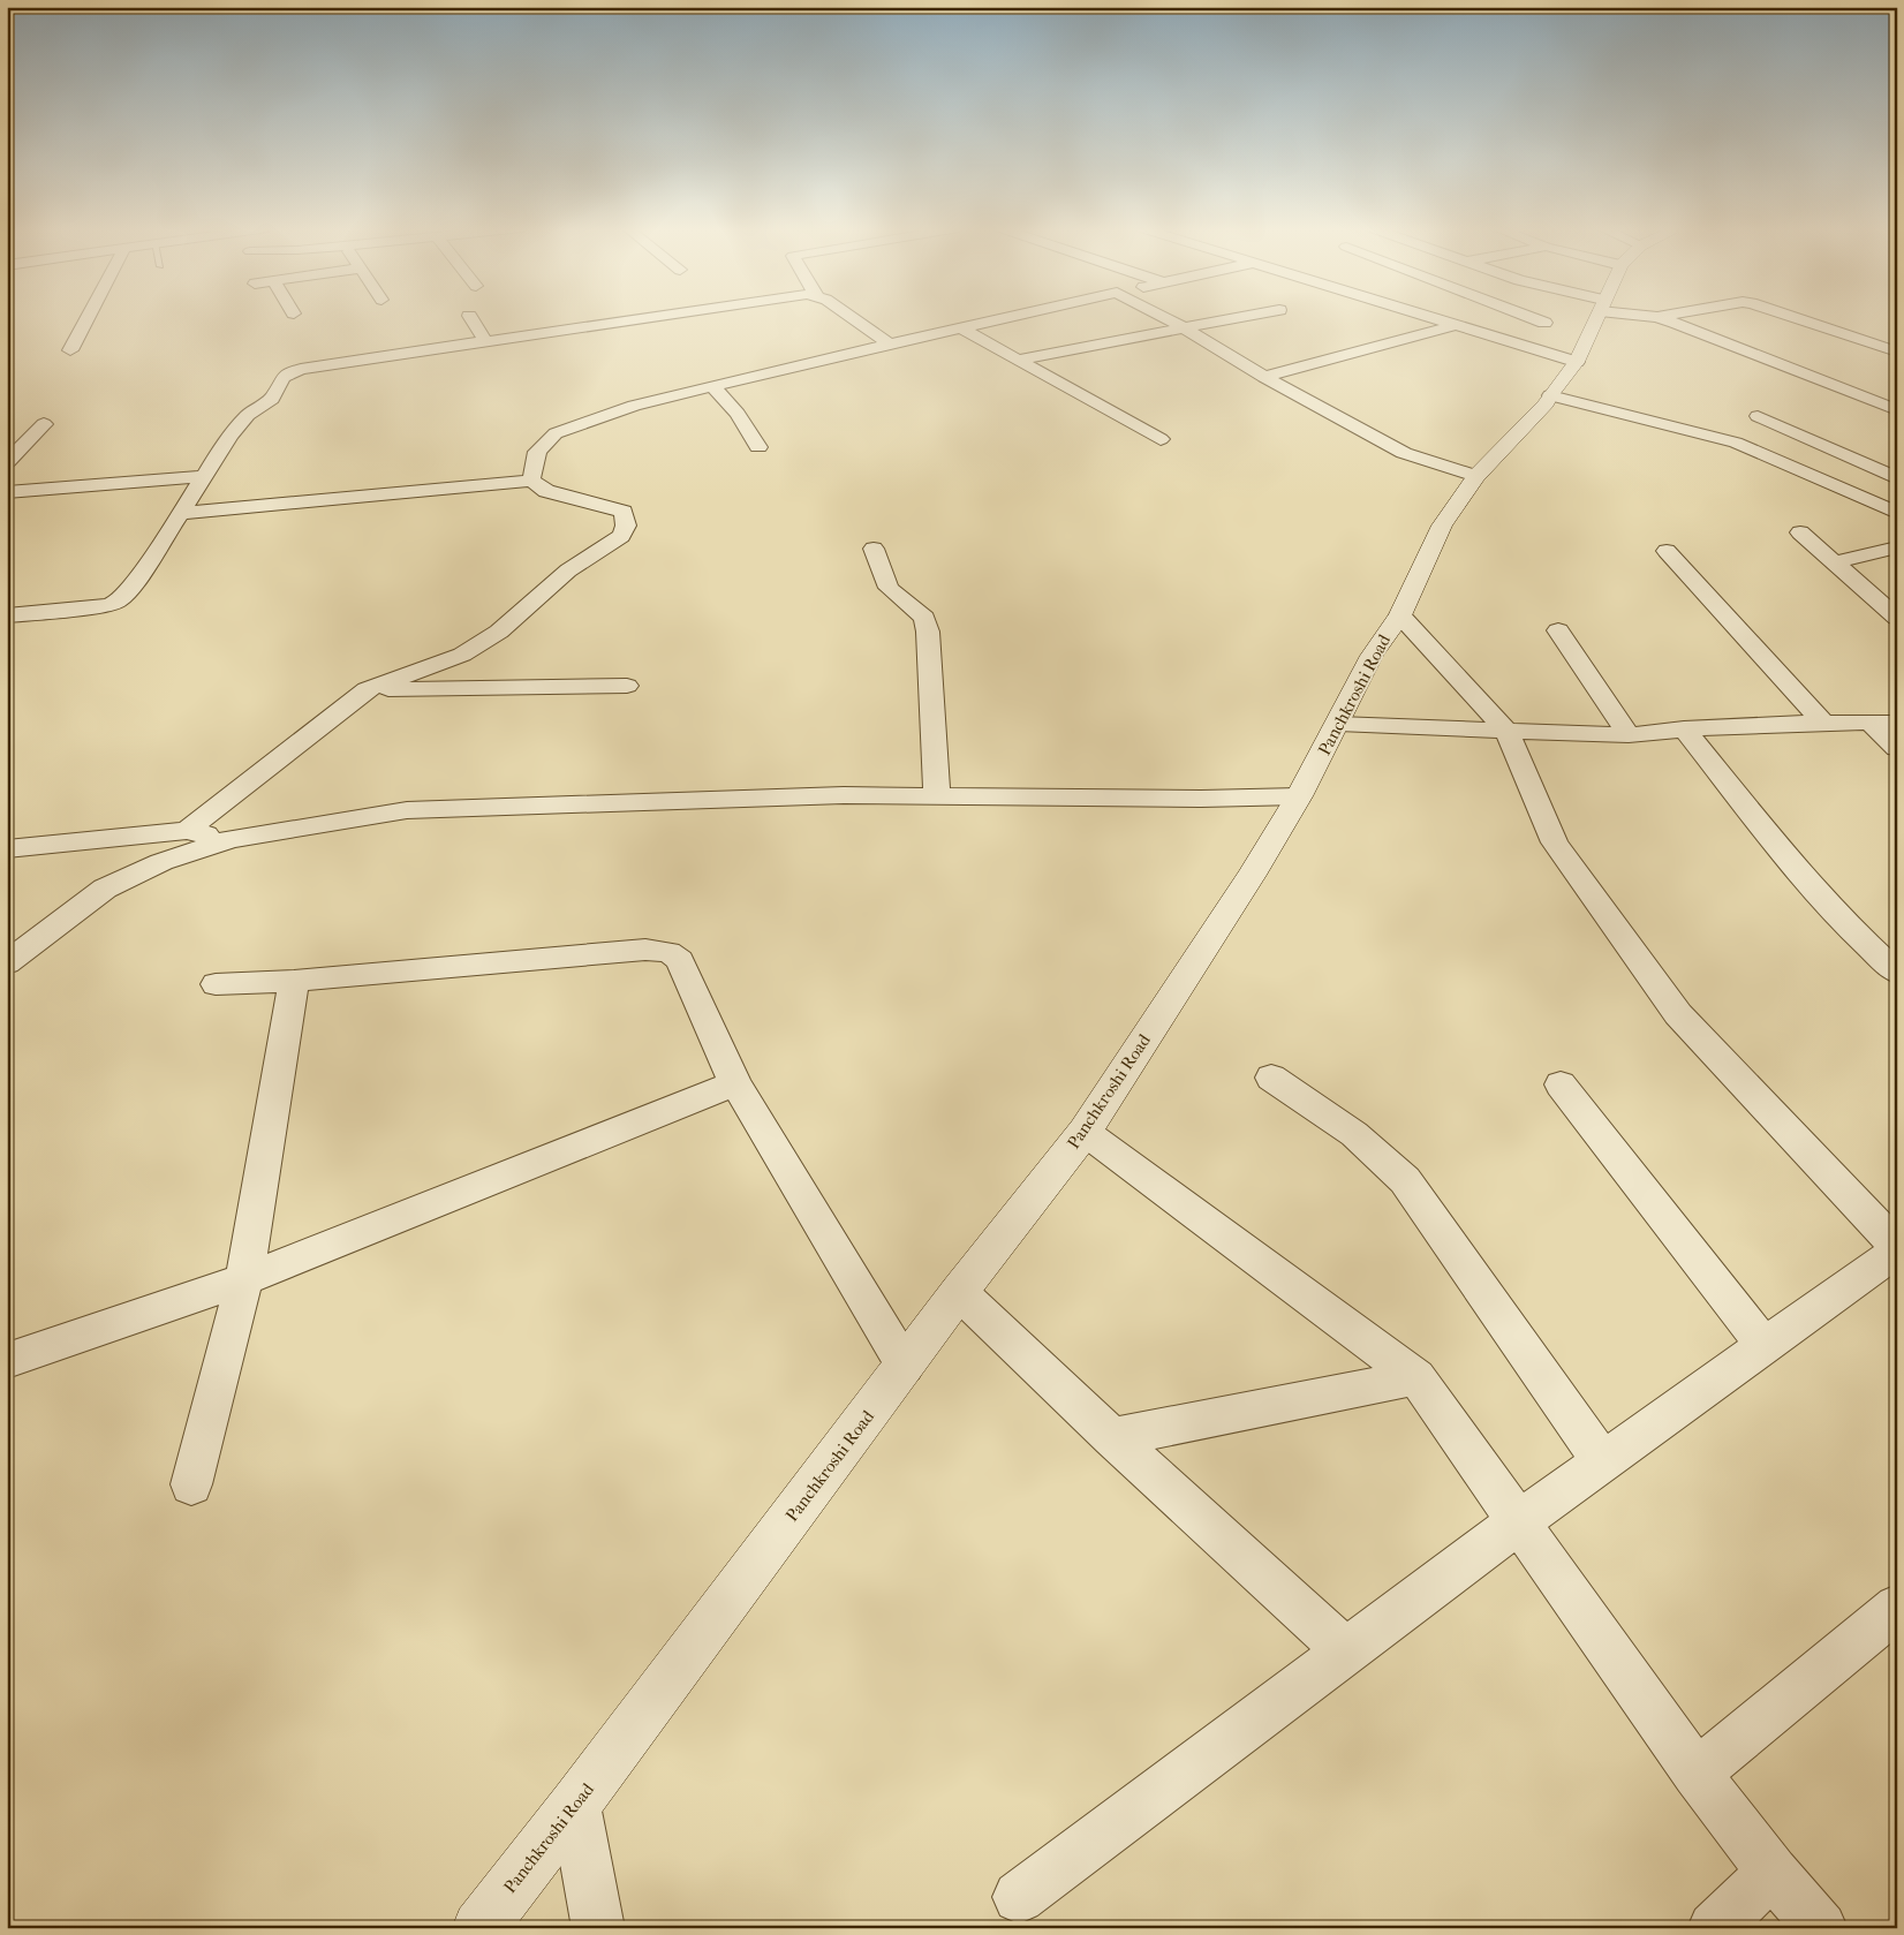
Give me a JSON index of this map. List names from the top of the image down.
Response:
{
  "streets": {
    "street": ["Panchkroshi Road"]
  }
}
